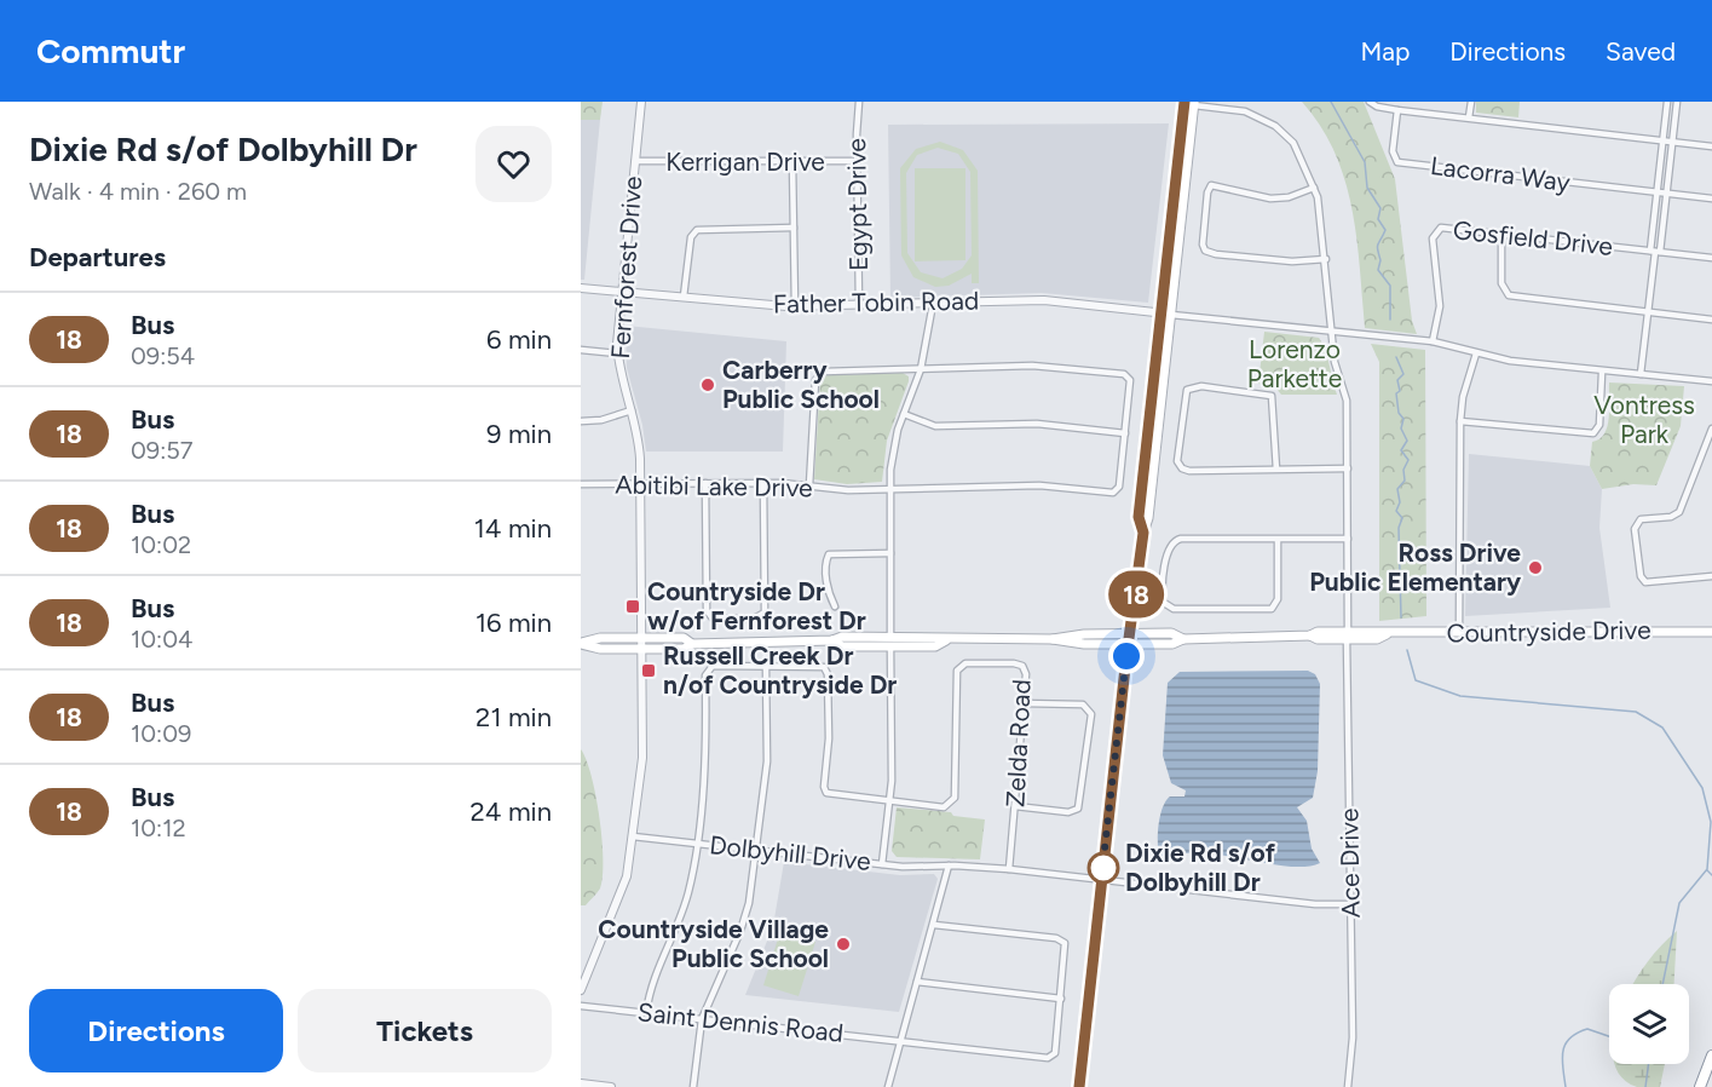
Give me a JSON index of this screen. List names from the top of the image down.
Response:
{
  "streets": {
    "main road": ["Countryside Drive"],
    "street": [
      "Kerrigan Drive",
      "Lacorra Way",
      "Egypt Drive",
      "Gosfield Drive",
      "Fernforest Drive",
      "Father Tobin Road",
      "Abitibi Lake Drive",
      "Zelda Road",
      "Dolbyhill Drive",
      "Ace Drive",
      "Saint Dennis Road"
    ]
  },
  "crossings": [
    ["Kerrigan Drive", "Egypt Drive"],
    ["Kerrigan Drive", "Fernforest Drive"],
    ["Egypt Drive", "Father Tobin Road"],
    ["Fernforest Drive", "Father Tobin Road"],
    ["Fernforest Drive", "Abitibi Lake Drive"],
    ["Fernforest Drive", "Countryside Drive"],
    ["Fernforest Drive", "Dolbyhill Drive"],
    ["Countryside Drive", "Ace Drive"],
    ["Zelda Road", "Dolbyhill Drive"],
    ["Dolbyhill Drive", "Ace Drive"]
  ],
  "parks": ["Lorenzo Parkette", "Vontress Park"],
  "places": {
    "other": [
      "Carberry Public School",
      "Ross Drive Public Elementary",
      "Dixie Rd s/of Dolbyhill Dr",
      "Countryside Village Public School"
    ],
    "transit": ["Countryside Dr w/of Fernforest Dr", "Russell Creek Dr n/of Countryside Dr"]
  },
  "lines": ["bus line 18"],
  "page": {
    "header": "Commutr",
    "nav": ["Map", "Directions", "Saved"],
    "heading": [
      ["Dixie Rd s/of Dolbyhill Dr", "Walk · 4 min · 260 m"],
      "Departures"
    ],
    "on_map": "18",
    "list": [
      {
        "mark": "18",
        "name": "Bus",
        "note": "09:54",
        "value": "6 min"
      },
      {
        "mark": "18",
        "name": "Bus",
        "note": "09:57",
        "value": "9 min"
      },
      {
        "mark": "18",
        "name": "Bus",
        "note": "10:02",
        "value": "14 min"
      },
      {
        "mark": "18",
        "name": "Bus",
        "note": "10:04",
        "value": "16 min"
      },
      {
        "mark": "18",
        "name": "Bus",
        "note": "10:09",
        "value": "21 min"
      },
      {
        "mark": "18",
        "name": "Bus",
        "note": "10:12",
        "value": "24 min"
      }
    ],
    "buttons": ["Directions", "Tickets"]
  }
}
